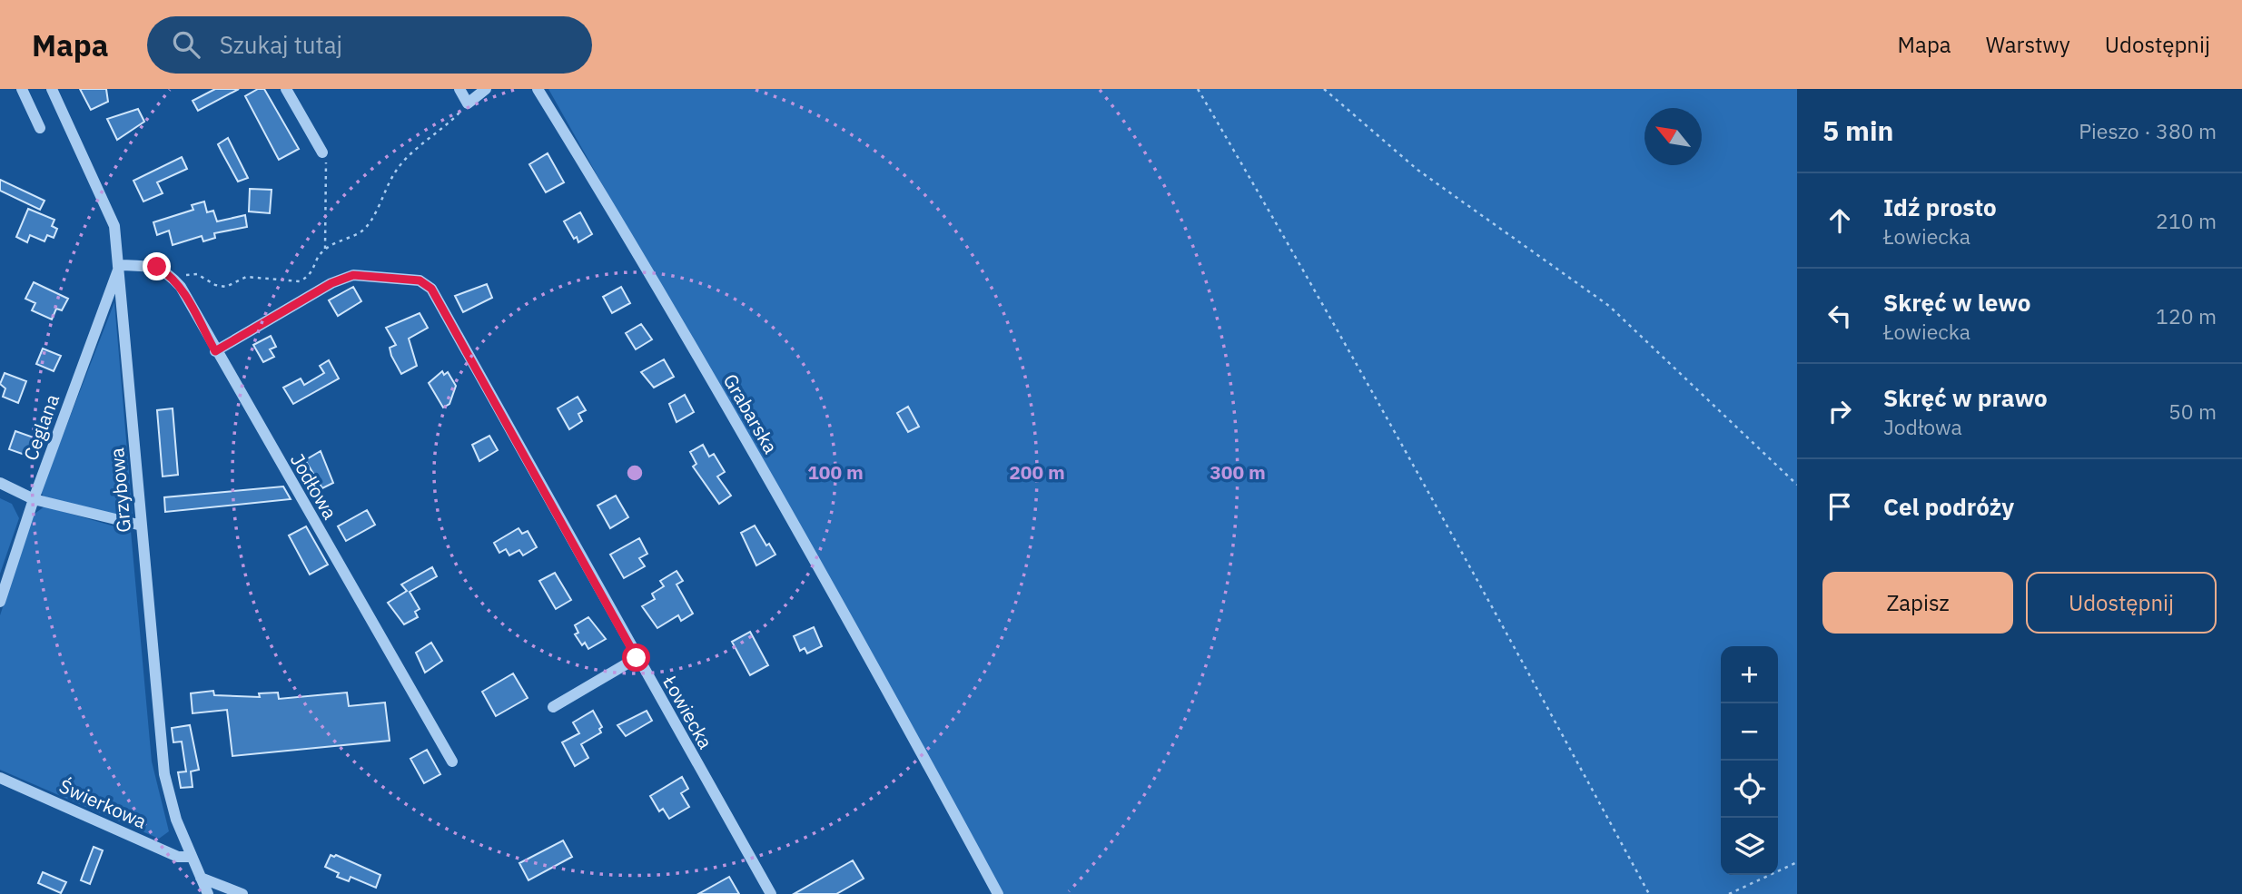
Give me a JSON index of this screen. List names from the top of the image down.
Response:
{
  "streets": {
    "street": [
      "Grabarska",
      "Ceglana",
      "Jodłowa",
      "Grzybowa",
      "Łowiecka",
      "Świerkowa"
    ]
  },
  "crossings": [
    ["Ceglana", "Grzybowa"],
    ["Jodłowa", "Łowiecka"],
    ["Grzybowa", "Świerkowa"]
  ],
  "north": "top left",
  "page": {
    "header": "Mapa",
    "search": "Szukaj tutaj",
    "nav": ["Mapa", "Warstwy", "Udostępnij"],
    "heading": ["5 min", "Pieszo · 380 m"],
    "list": [
      ["Idź prosto", "Łowiecka", "210 m"],
      ["Skręć w lewo", "Łowiecka", "120 m"],
      ["Skręć w prawo", "Jodłowa", "50 m"],
      "Cel podróży"
    ],
    "buttons": ["Zapisz", "Udostępnij"],
    "map_buttons": ["+", "−"]
  },
  "rings": ["100 m", "200 m", "300 m"]
}
